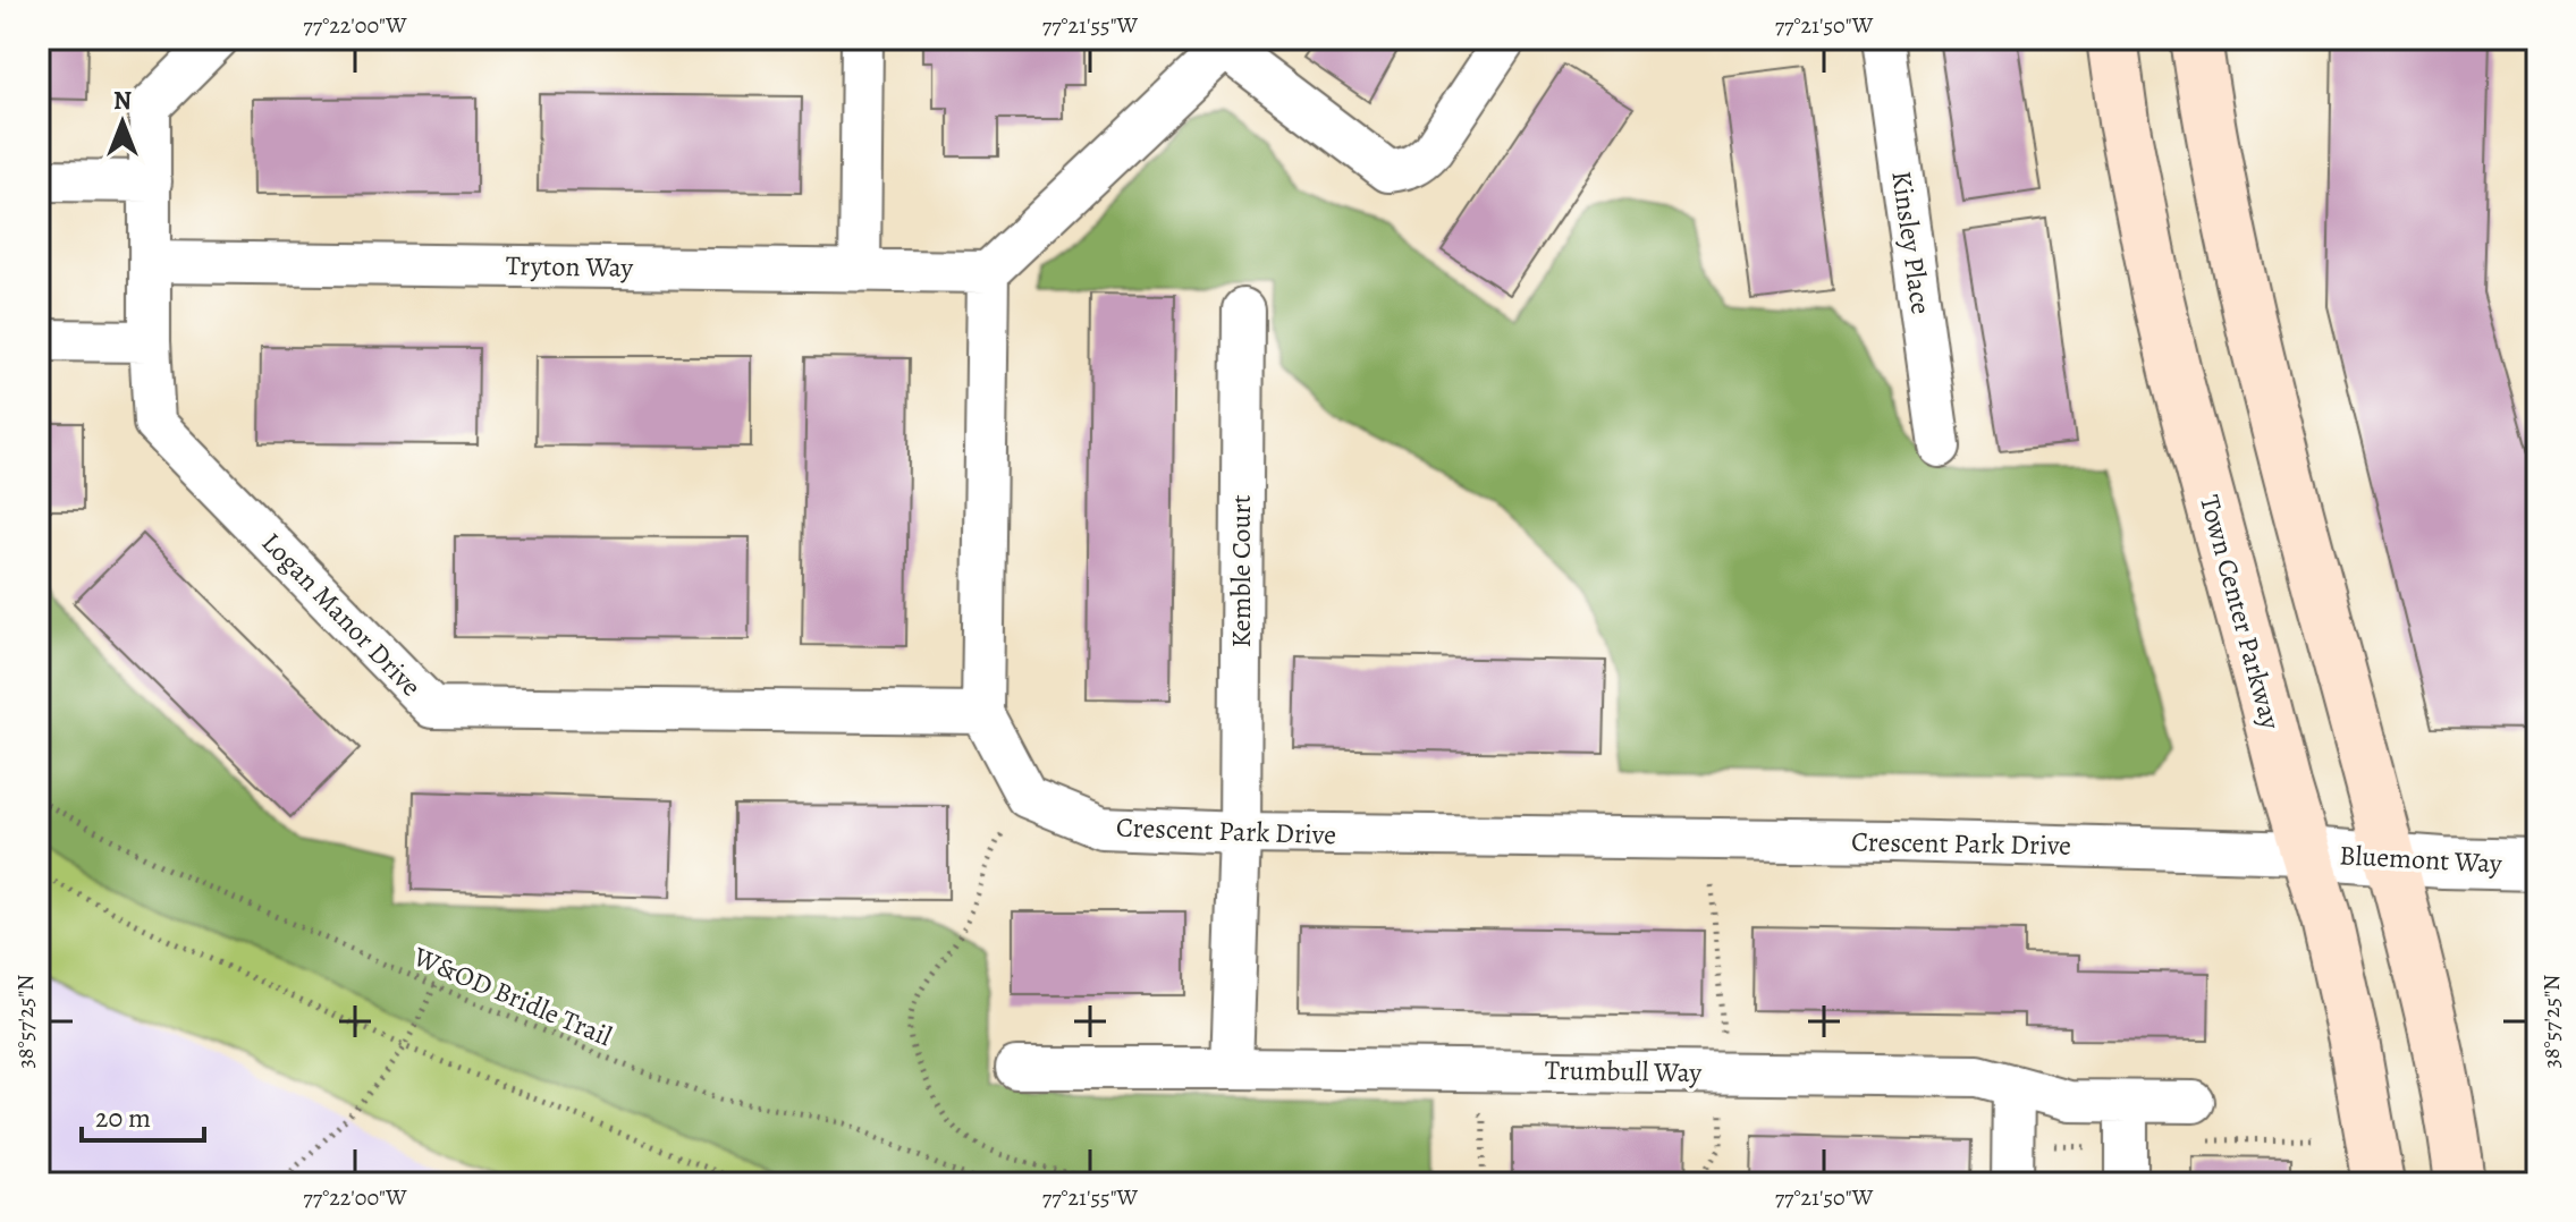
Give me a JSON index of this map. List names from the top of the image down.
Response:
{
  "streets": {
    "main road": ["Town Center Parkway"],
    "street": [
      "Kinsley Place",
      "Tryton Way",
      "Kemble Court",
      "Logan Manor Drive",
      "Crescent Park Drive",
      "Bluemont Way",
      "Trumbull Way"
    ],
    "path": ["W&OD Bridle Trail"]
  },
  "crossings": [
    ["Tryton Way", "Logan Manor Drive"],
    ["Tryton Way", "Crescent Park Drive"],
    ["Kemble Court", "Crescent Park Drive"],
    ["Town Center Parkway", "Crescent Park Drive"],
    ["Town Center Parkway", "Bluemont Way"],
    ["Logan Manor Drive", "Crescent Park Drive"],
    ["Crescent Park Drive", "Bluemont Way"]
  ],
  "scale_bar": "20 m",
  "north": "top",
  "coordinates": [
    "77°22'00\"W",
    "77°21'55\"W",
    "77°21'50\"W",
    "38°57'25\"N"
  ]
}
